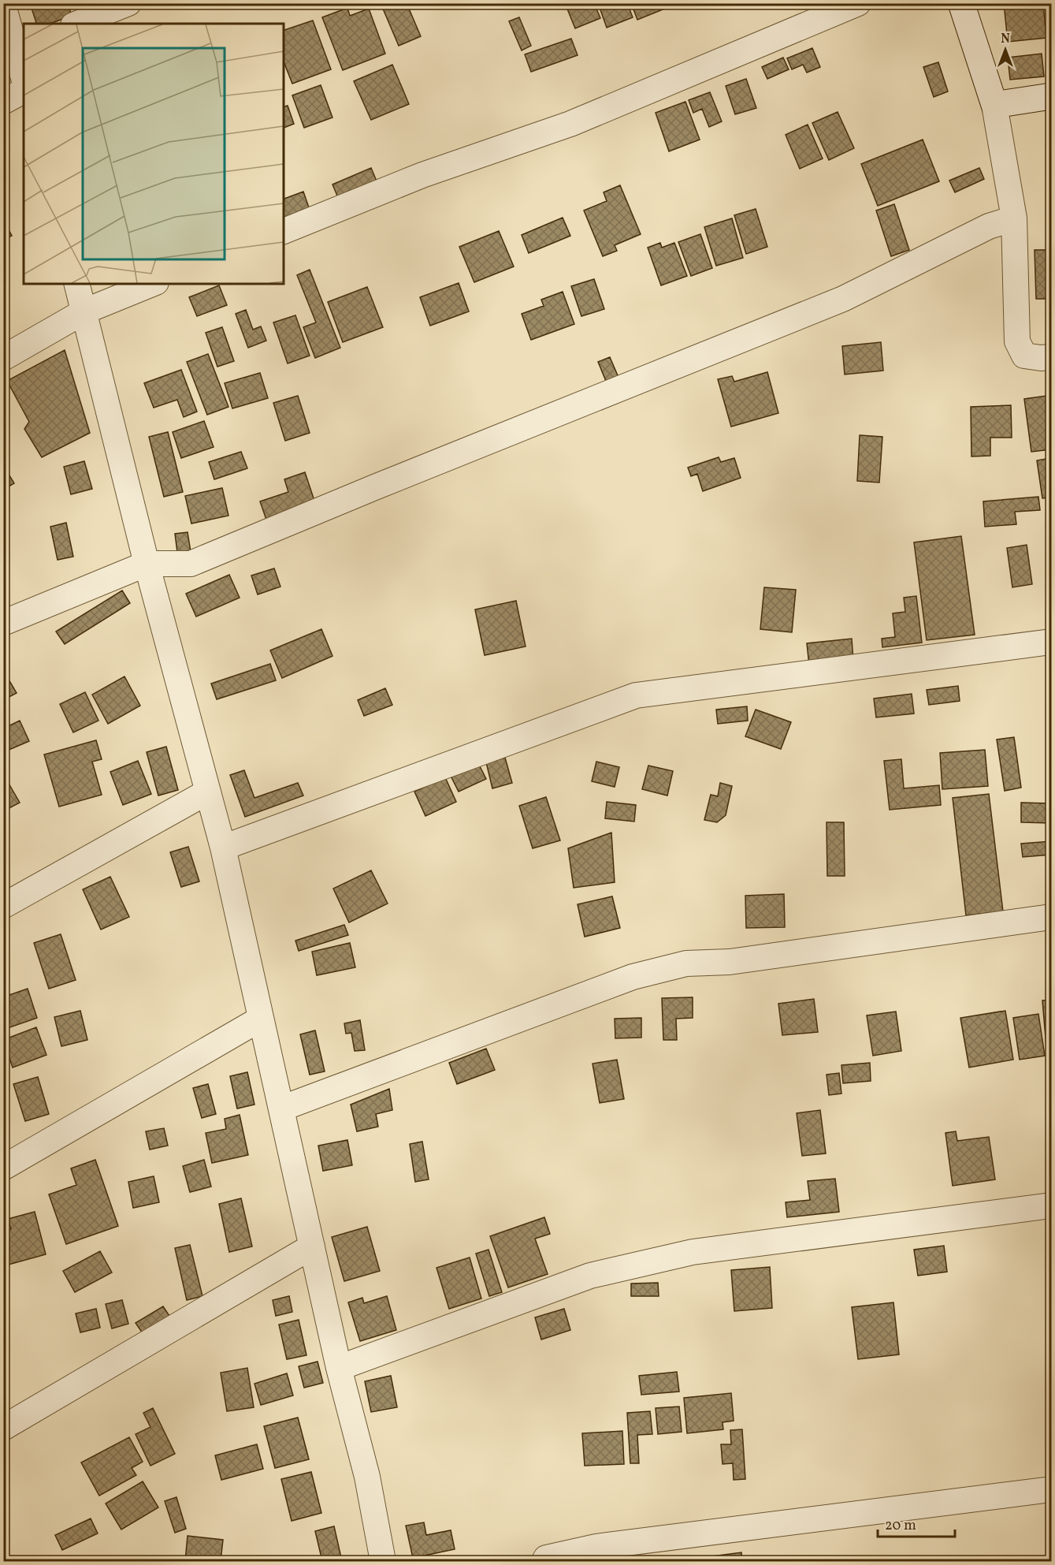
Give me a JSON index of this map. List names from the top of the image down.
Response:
{
  "scale_bar": "20 m",
  "north": "top"
}
